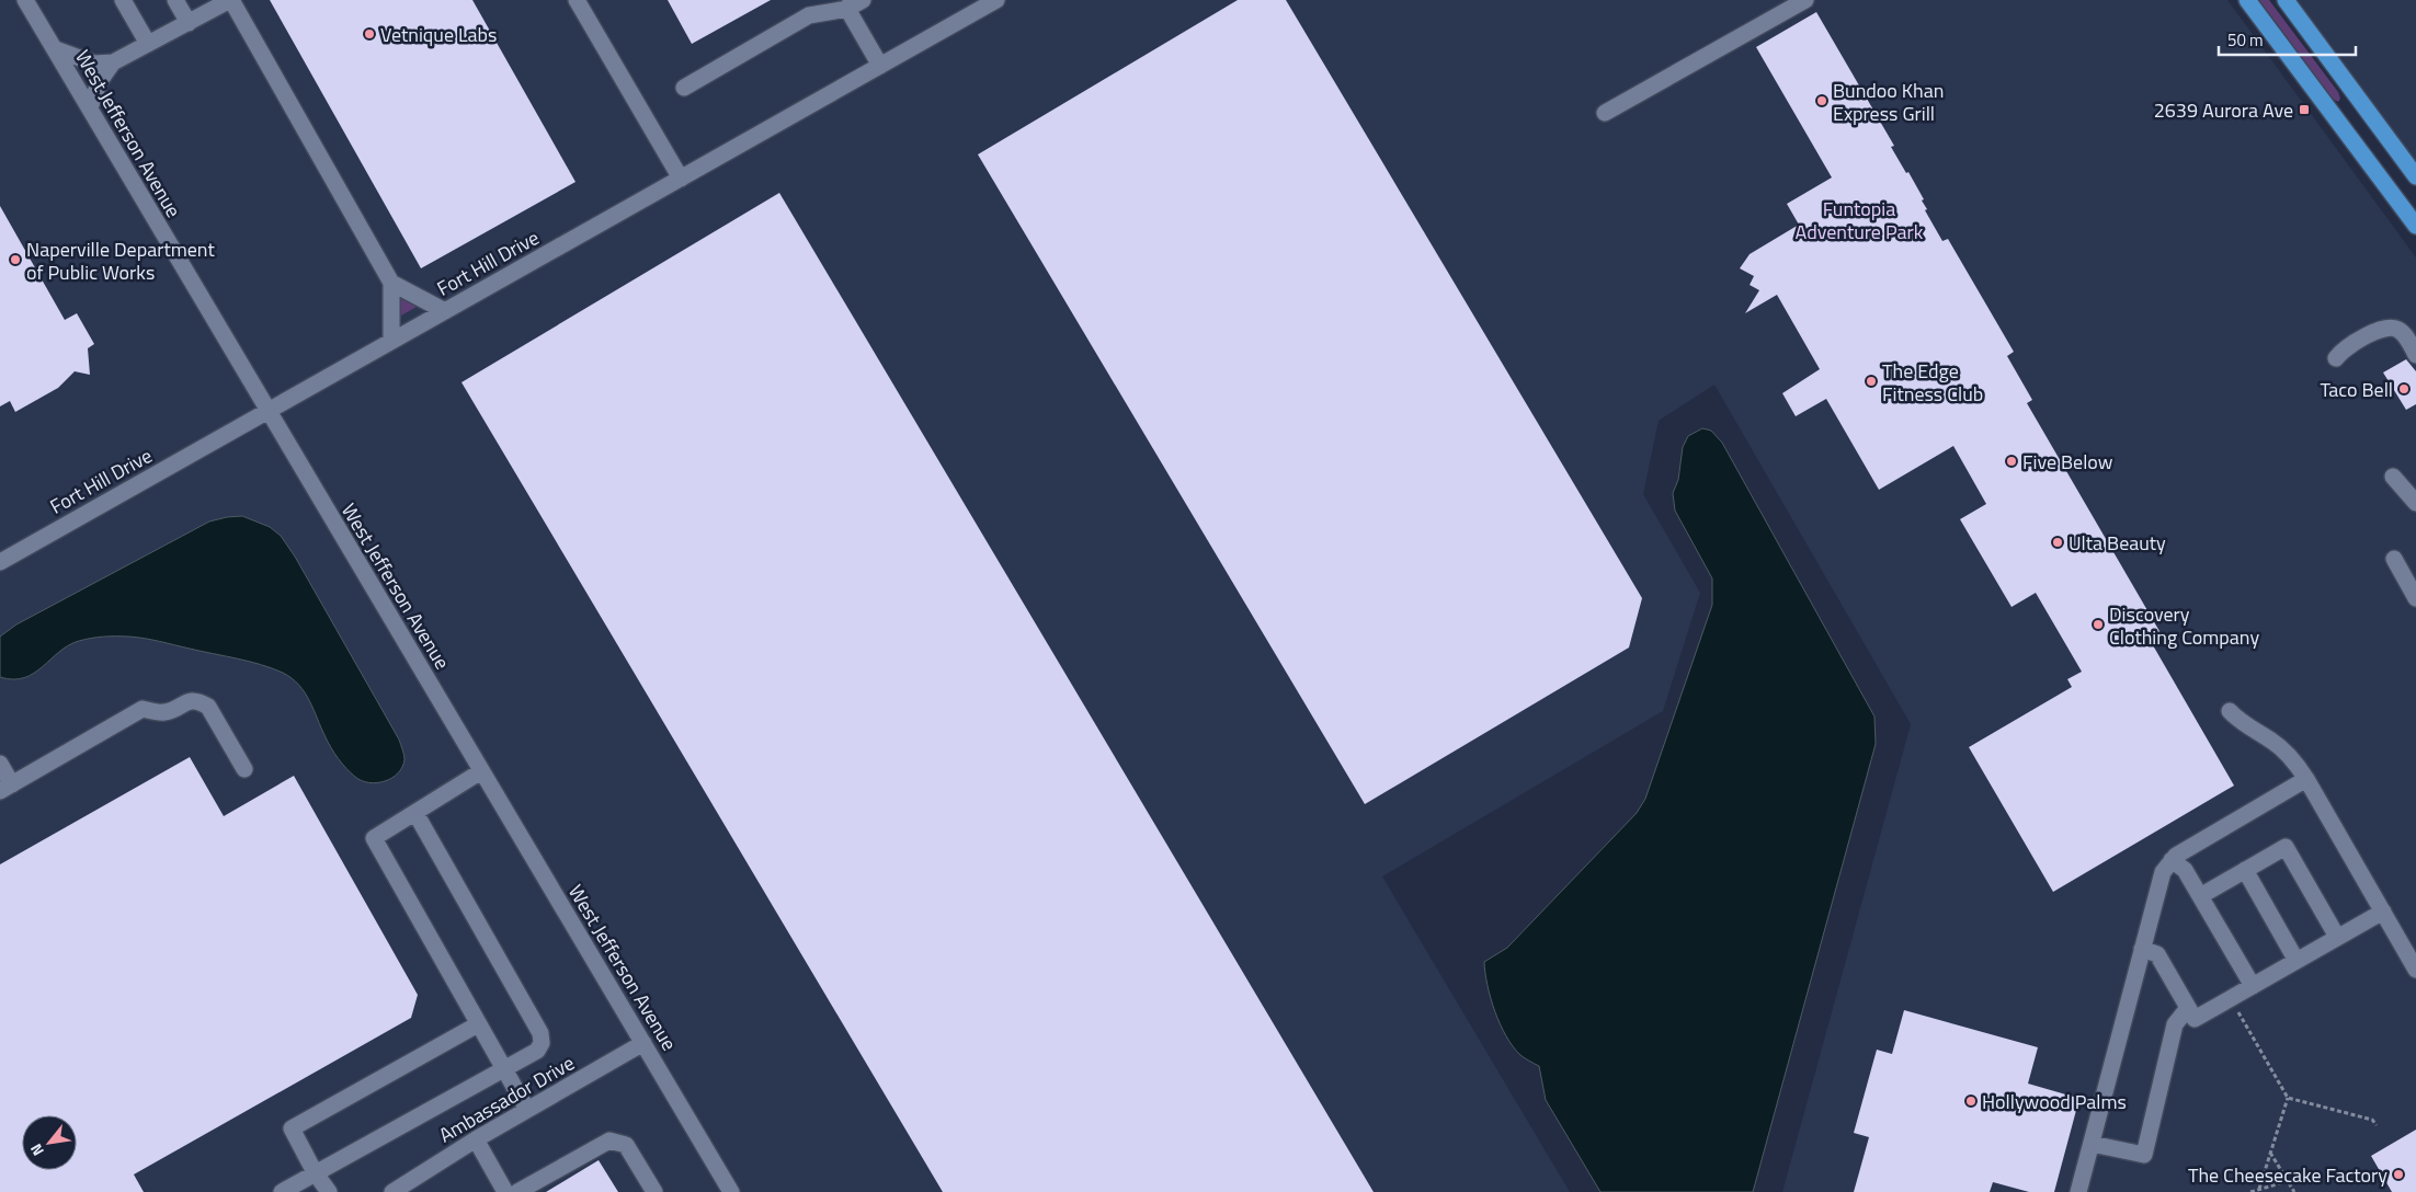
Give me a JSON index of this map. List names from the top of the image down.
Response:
{
  "streets": {
    "street": ["West Jefferson Avenue", "Fort Hill Drive", "Ambassador Drive"]
  },
  "crossings": [
    ["West Jefferson Avenue", "Fort Hill Drive"],
    ["West Jefferson Avenue", "Ambassador Drive"]
  ],
  "parks": ["Funtopia Adventure Park"],
  "places": {
    "other": [
      "Vetnique Labs",
      "Bundoo Khan Express Grill",
      "Naperville Department of Public Works",
      "The Edge Fitness Club",
      "Taco Bell",
      "Five Below",
      "Ulta Beauty",
      "Discovery Clothing Company",
      "Hollywood Palms",
      "The Cheesecake Factory"
    ],
    "transit": ["2639 Aurora Ave"]
  },
  "scale_bar": "50 m",
  "north": "bottom left"
}
